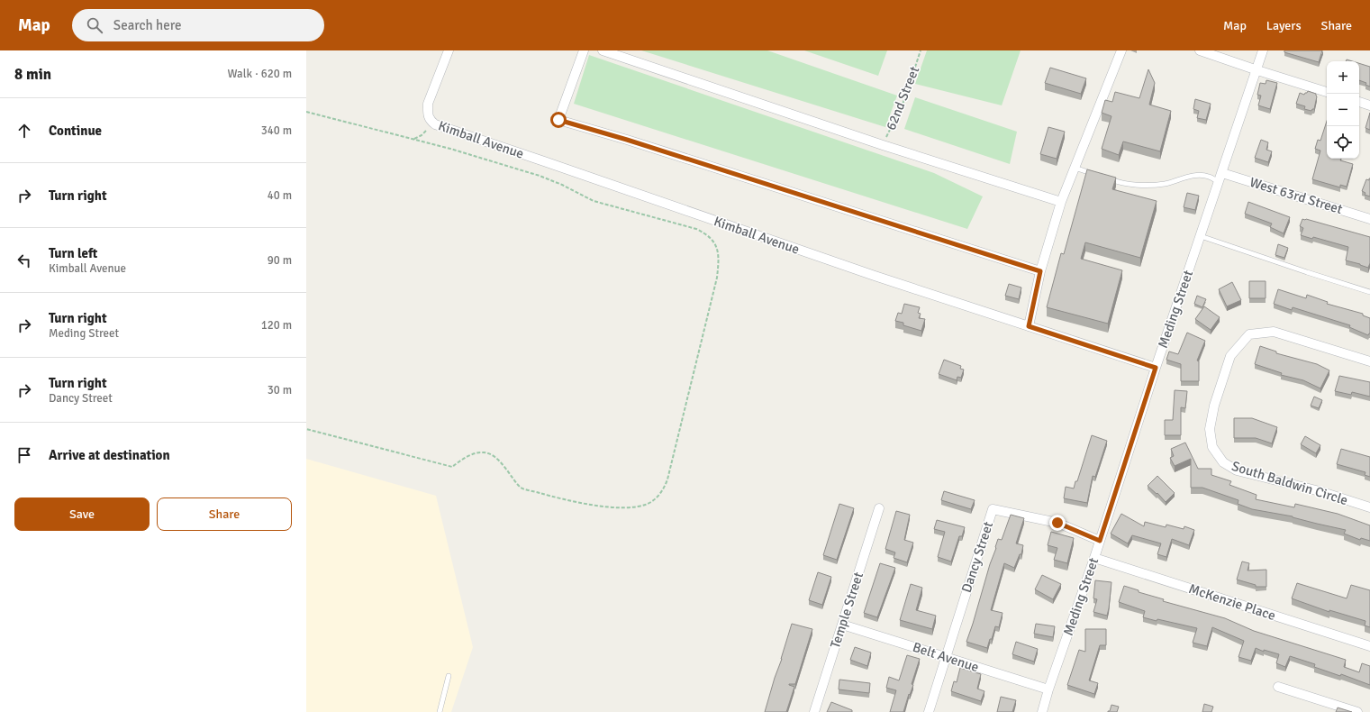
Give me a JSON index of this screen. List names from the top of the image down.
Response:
{
  "streets": {
    "street": [
      "Kimball Avenue",
      "West 63rd Street",
      "Meding Street",
      "South Baldwin Circle",
      "Dancy Street",
      "McKenzie Place",
      "Temple Street",
      "Belt Avenue"
    ],
    "path": ["62nd Street"]
  },
  "crossings": [
    ["Kimball Avenue", "Meding Street"],
    ["West 63rd Street", "Meding Street"],
    ["Meding Street", "Dancy Street"],
    ["Meding Street", "McKenzie Place"],
    ["Meding Street", "Belt Avenue"],
    ["Dancy Street", "Belt Avenue"],
    ["Temple Street", "Belt Avenue"]
  ],
  "page": {
    "header": "Map",
    "search": "Search here",
    "nav": ["Map", "Layers", "Share"],
    "heading": ["8 min", "Walk · 620 m"],
    "map_buttons": ["+", "−"],
    "list": [
      ["Continue", "340 m"],
      ["Turn right", "40 m"],
      ["Turn left", "Kimball Avenue", "90 m"],
      ["Turn right", "Meding Street", "120 m"],
      ["Turn right", "Dancy Street", "30 m"],
      "Arrive at destination"
    ],
    "buttons": ["Save", "Share"]
  }
}
